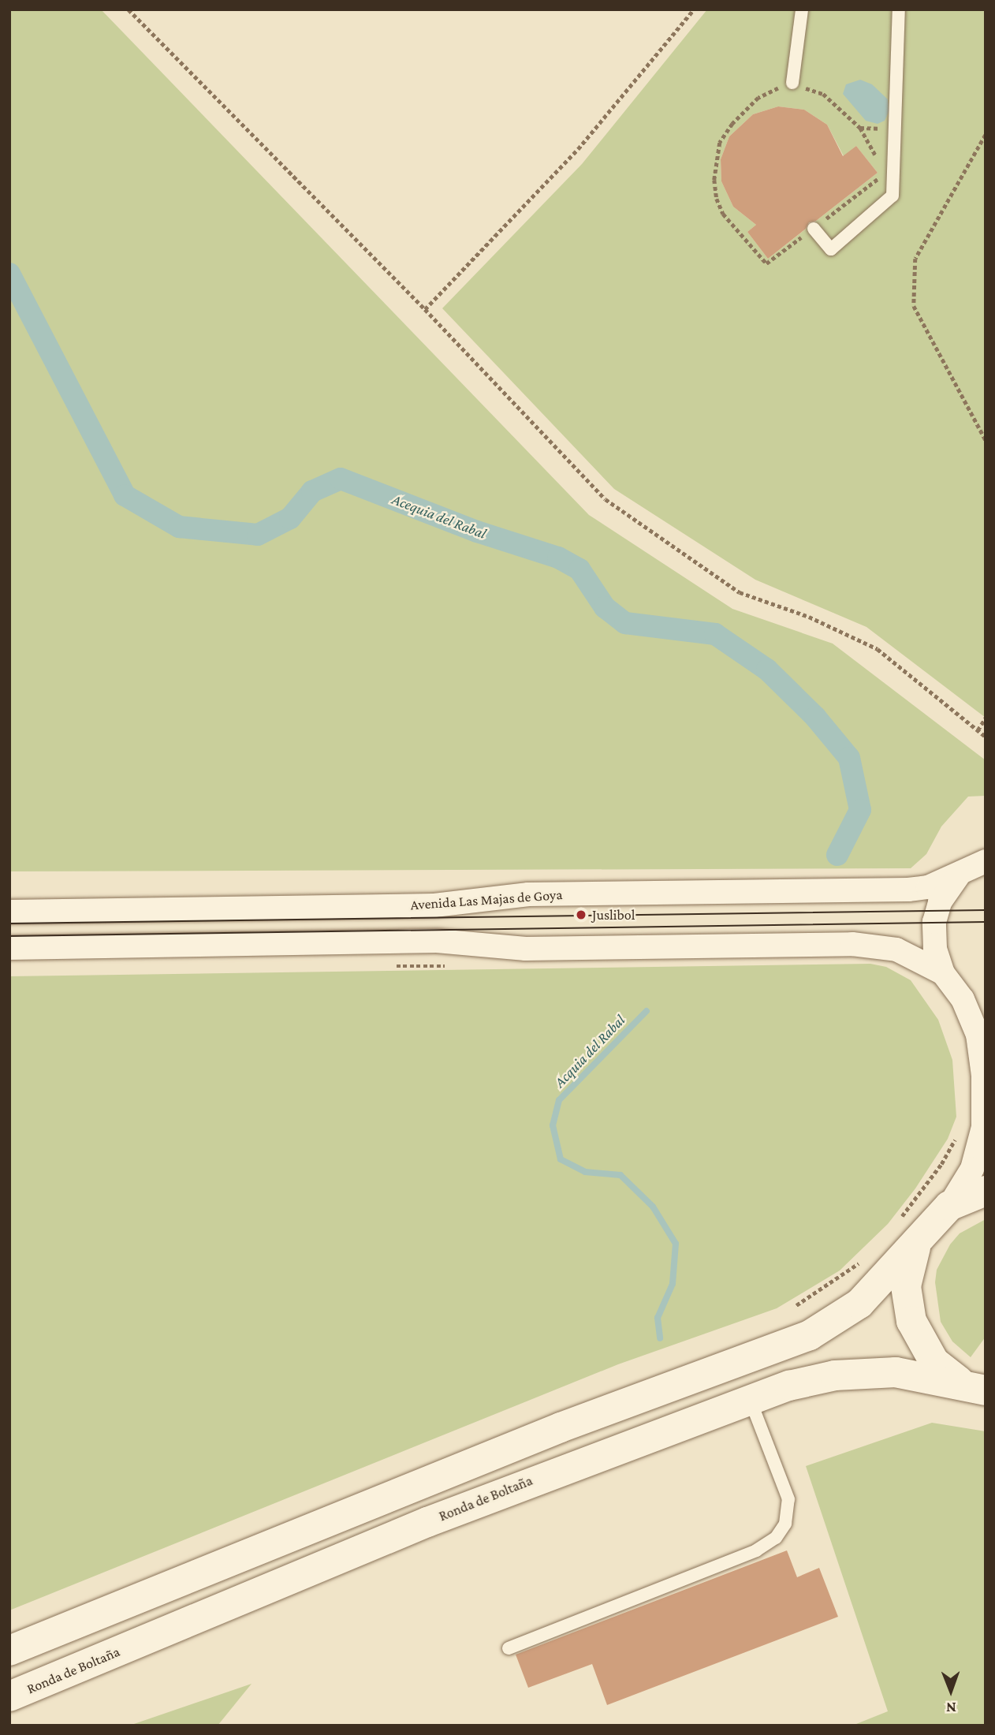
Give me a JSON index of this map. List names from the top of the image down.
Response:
{
  "streets": {
    "main road": ["Ronda de Boltaña"],
    "street": ["Avenida Las Majas de Goya"]
  },
  "crossings": [
    ["Avenida Las Majas de Goya", "Ronda de Boltaña"]
  ],
  "water": ["Acequia del Rabal", "Acquia del Rabal"],
  "places": ["Juslibol"],
  "north": "bottom"
}
